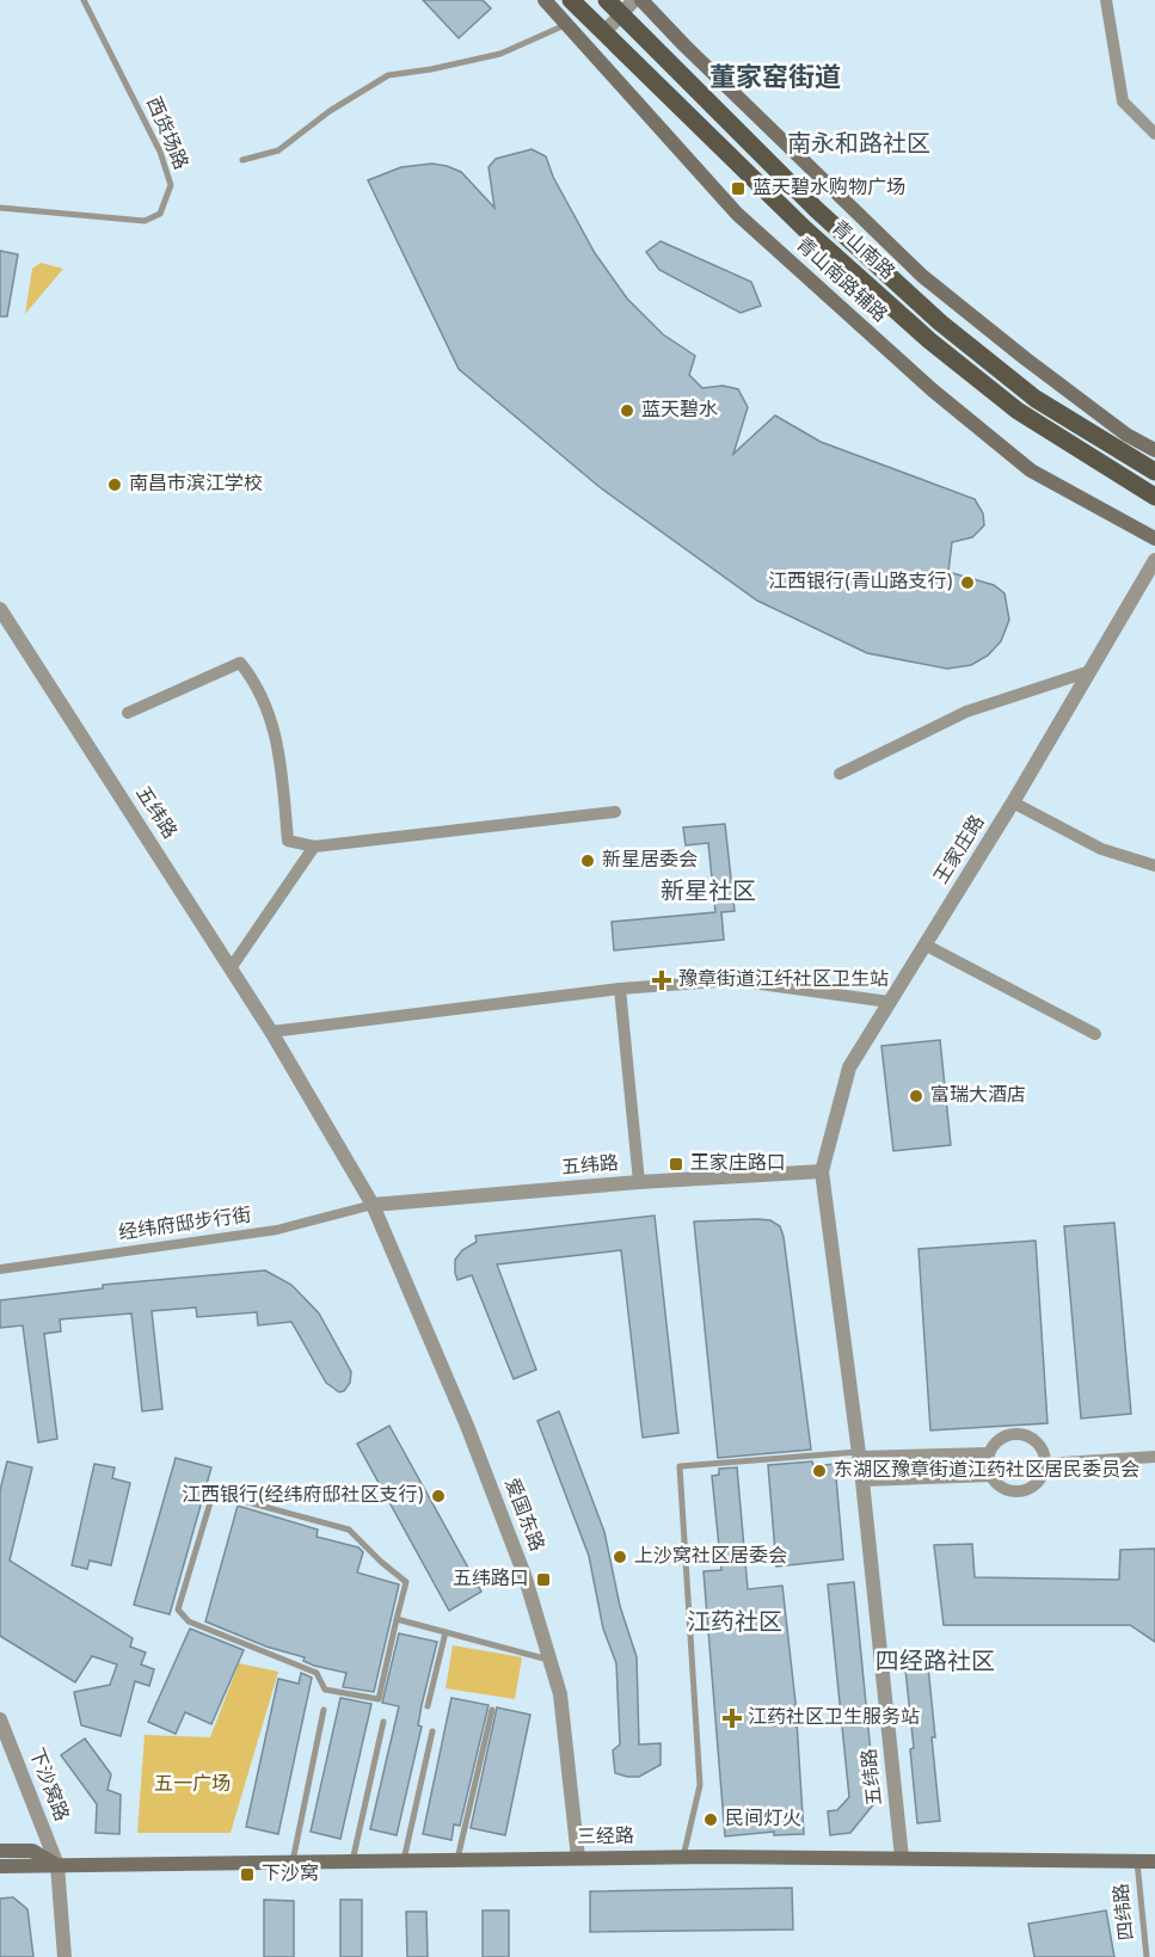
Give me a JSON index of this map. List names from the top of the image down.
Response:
{
  "streets": {
    "main road": ["青山南路", "青山南路辅路", "三经路"],
    "street": [
      "五纬路",
      "王家庄路",
      "经纬府邸步行街",
      "爱国东路",
      "下沙窝路"
    ],
    "lane": ["西货场路", "四纬路"]
  },
  "crossings": [
    ["五纬路", "王家庄路"],
    ["五纬路", "经纬府邸步行街"],
    ["五纬路", "爱国东路"],
    ["五纬路", "三经路"],
    ["经纬府邸步行街", "爱国东路"],
    ["爱国东路", "三经路"],
    ["下沙窝路", "三经路"],
    ["三经路", "四纬路"]
  ],
  "districts": [
    "董家窑街道",
    "南永和路社区",
    "新星社区",
    "江药社区",
    "四经路社区"
  ],
  "parks": ["五一广场"],
  "places": {
    "transit": [
      "蓝天碧水购物广场",
      "王家庄路口",
      "五纬路口",
      "下沙窝"
    ],
    "other": [
      "蓝天碧水",
      "南昌市滨江学校",
      "江西银行(青山路支行)",
      "新星居委会",
      "富瑞大酒店",
      "东湖区豫章街道江药社区居民委员会",
      "江西银行(经纬府邸社区支行)",
      "上沙窝社区居委会",
      "民间灯火"
    ],
    "health": ["豫章街道江纤社区卫生站", "江药社区卫生服务站"]
  }
}
